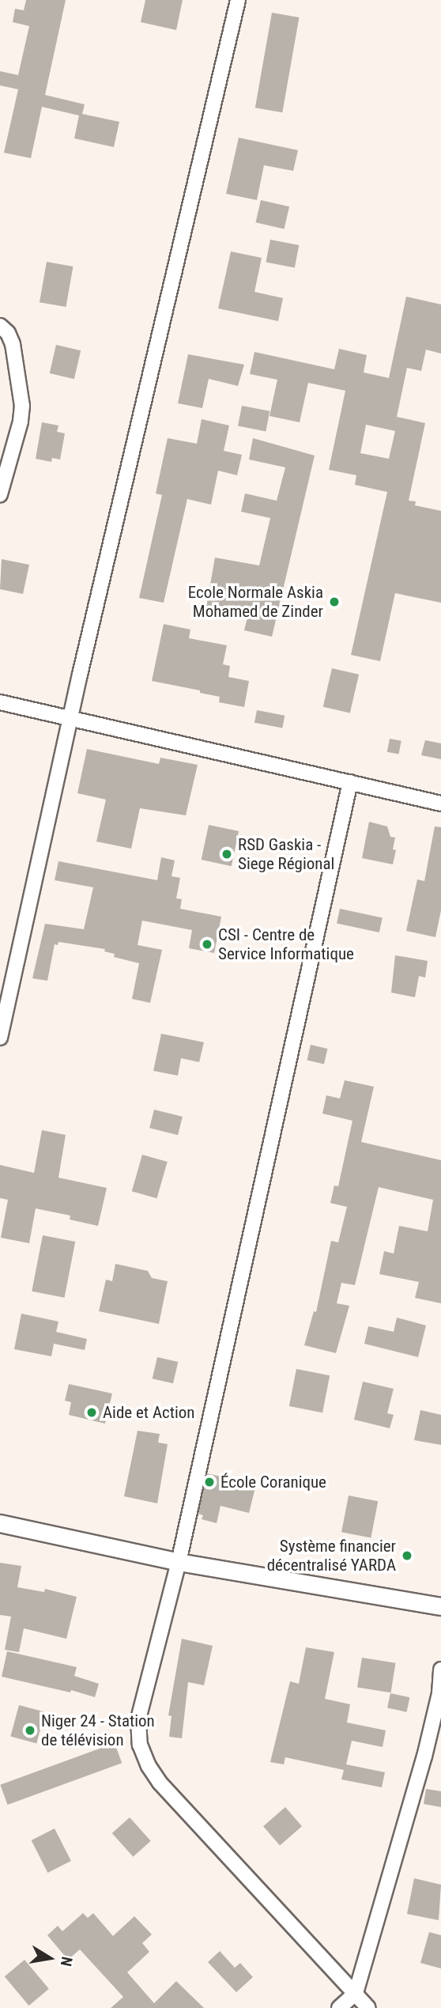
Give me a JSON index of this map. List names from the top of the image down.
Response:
{
  "places": [
    "Ecole Normale Askia Mohamed de Zinder",
    "RSD Gaskia - Siege Régional",
    "CSI - Centre de Service Informatique",
    "Aide et Action",
    "École Coranique",
    "Système financier décentralisé YARDA",
    "Niger 24 - Station de télévision"
  ],
  "north": "right"
}
